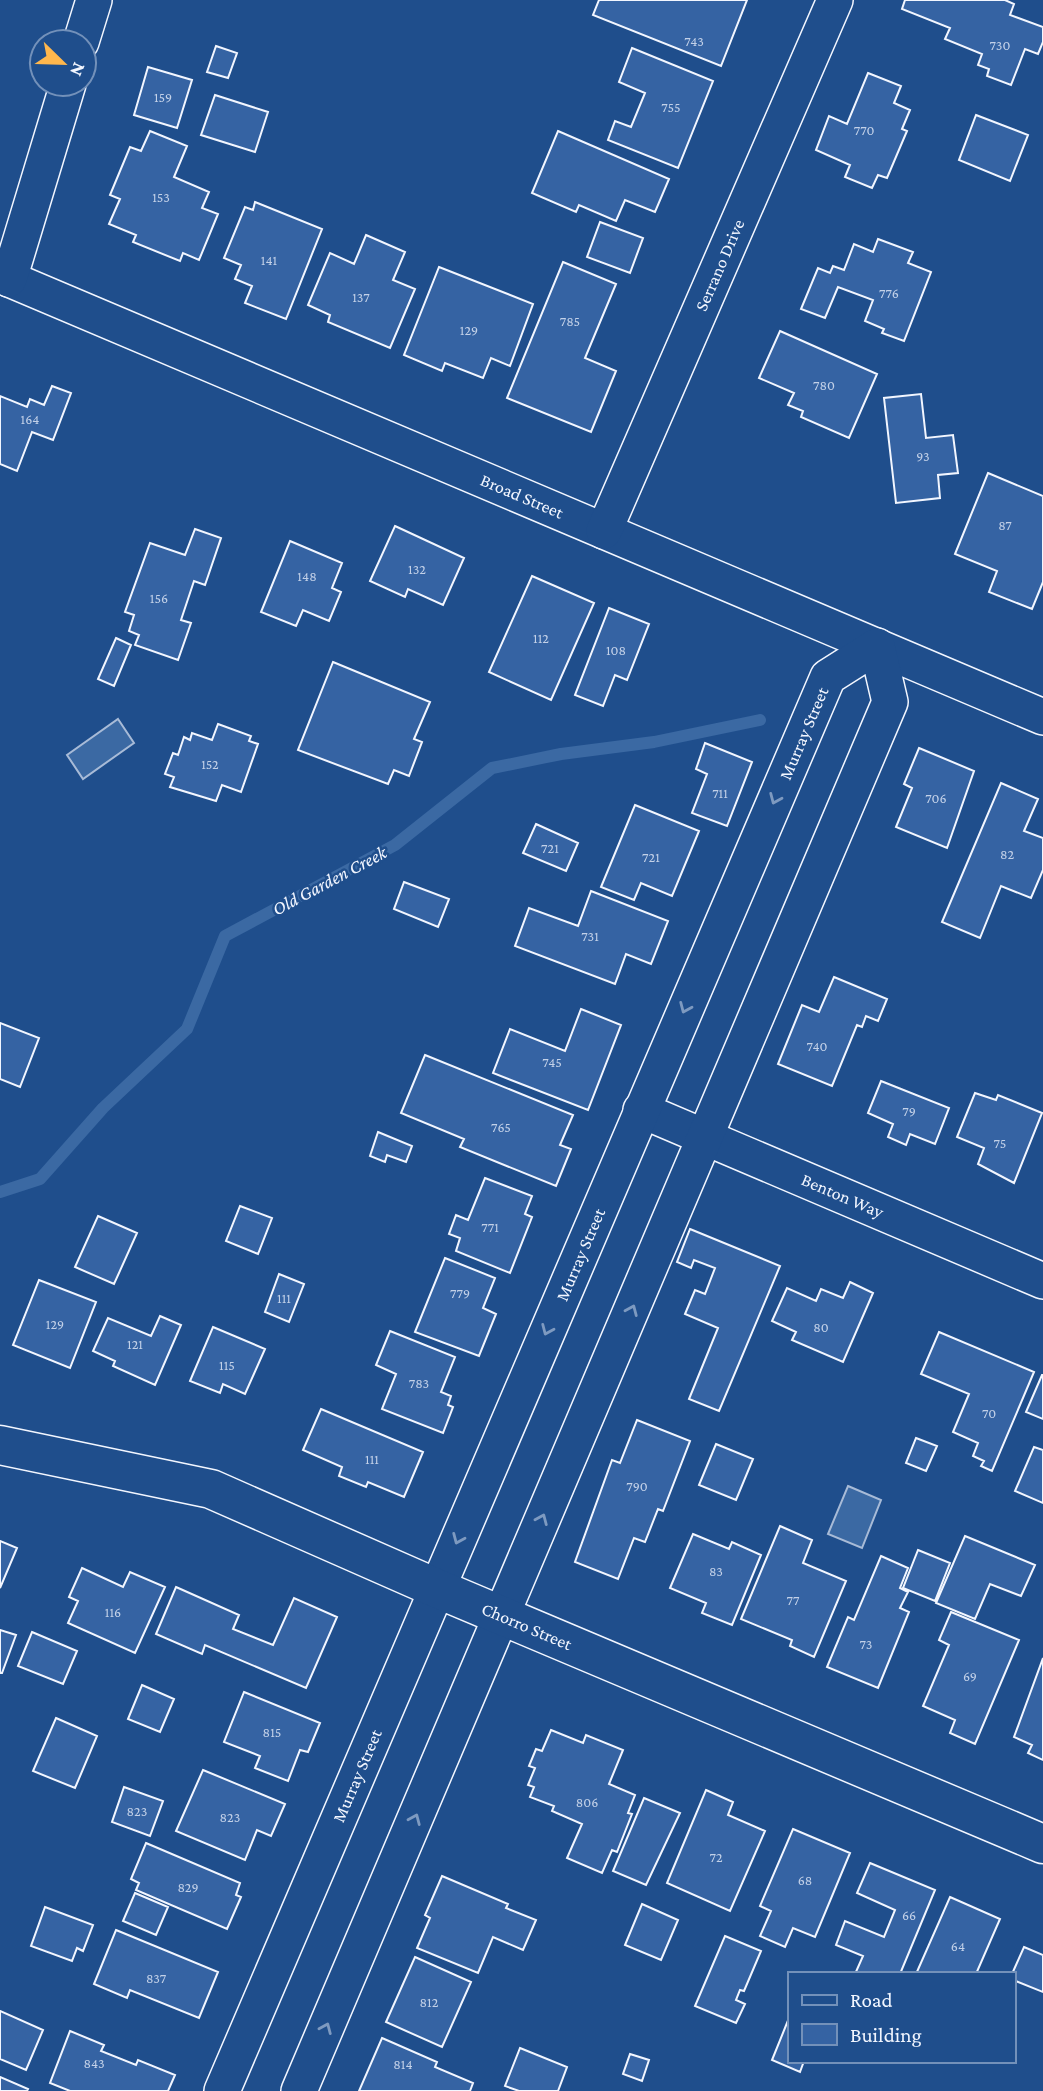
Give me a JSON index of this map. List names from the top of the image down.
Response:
{
  "streets": {
    "street": [
      "Serrano Drive",
      "Broad Street",
      "Murray Street",
      "Benton Way",
      "Chorro Street"
    ]
  },
  "crossings": [
    ["Serrano Drive", "Broad Street"],
    ["Broad Street", "Murray Street"],
    ["Murray Street", "Benton Way"],
    ["Murray Street", "Chorro Street"]
  ],
  "water": ["Old Garden Creek"],
  "house_numbers": [
    "743",
    "730",
    "159",
    "755",
    "770",
    "153",
    "141",
    "776",
    "137",
    "785",
    "129",
    "780",
    "164",
    "93",
    "87",
    "132",
    "148",
    "156",
    "112",
    "108",
    "152",
    "711",
    "706",
    "721",
    "82",
    "721",
    "731",
    "740",
    "745",
    "79",
    "765",
    "75",
    "771",
    "779",
    "111",
    "129",
    "80",
    "121",
    "115",
    "783",
    "70",
    "111",
    "790",
    "83",
    "77",
    "116",
    "73",
    "69",
    "815",
    "806",
    "823",
    "823",
    "72",
    "68",
    "829",
    "66",
    "64",
    "837",
    "812",
    "843",
    "814"
  ],
  "legend": ["Road", "Building"],
  "north": "bottom right"
}
